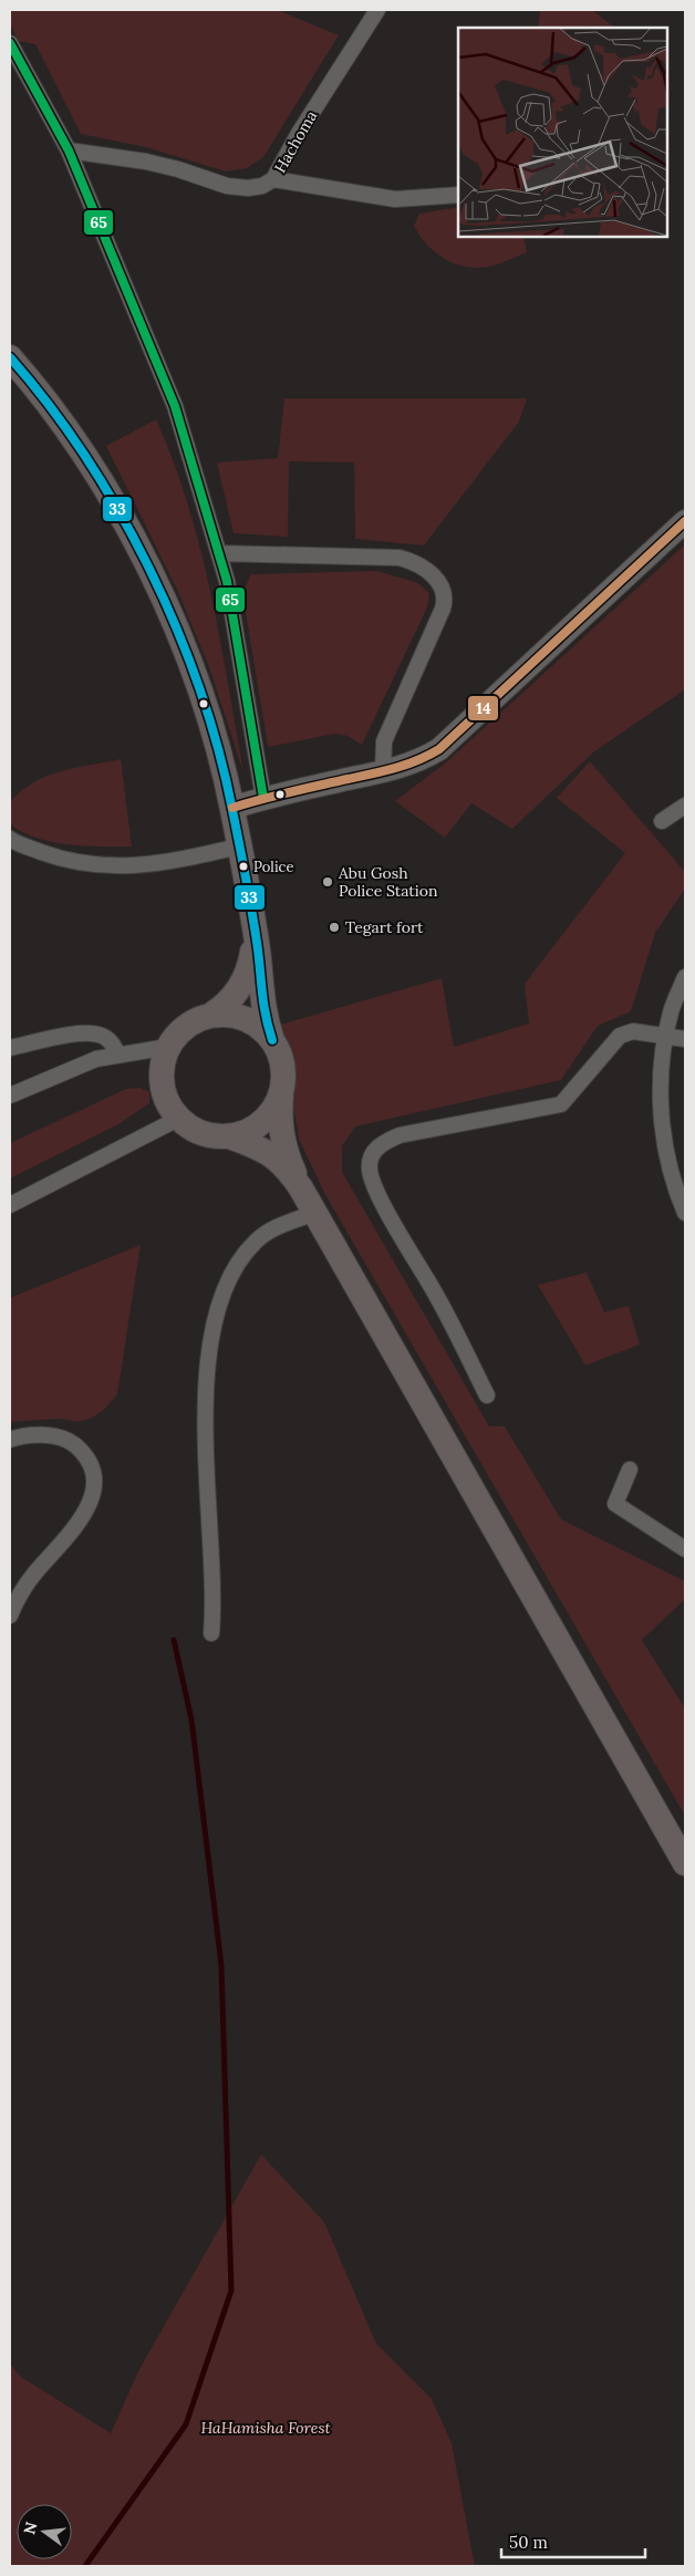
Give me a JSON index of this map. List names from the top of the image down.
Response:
{
  "streets": {
    "street": ["Hachoma"]
  },
  "parks": ["HaHamisha Forest"],
  "places": ["Police", "Abu Gosh Police Station", "Tegart fort"],
  "lines": ["transit line 65", "transit line 33", "transit line 14"],
  "scale_bar": "50 m",
  "north": "left"
}
